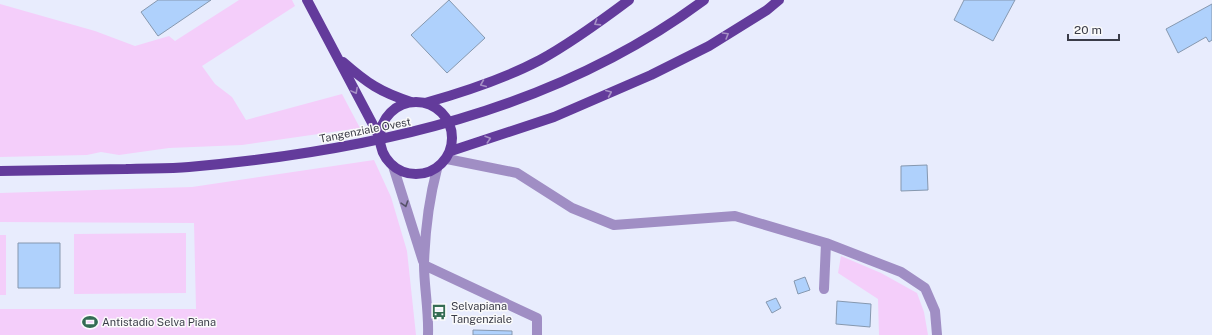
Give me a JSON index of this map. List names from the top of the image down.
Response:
{
  "streets": {
    "main road": ["Tangenziale Ovest"]
  },
  "places": {
    "bus stop": ["Selvapiana Tangenziale"],
    "sports": ["Antistadio Selva Piana"]
  },
  "scale_bar": "20 m"
}
